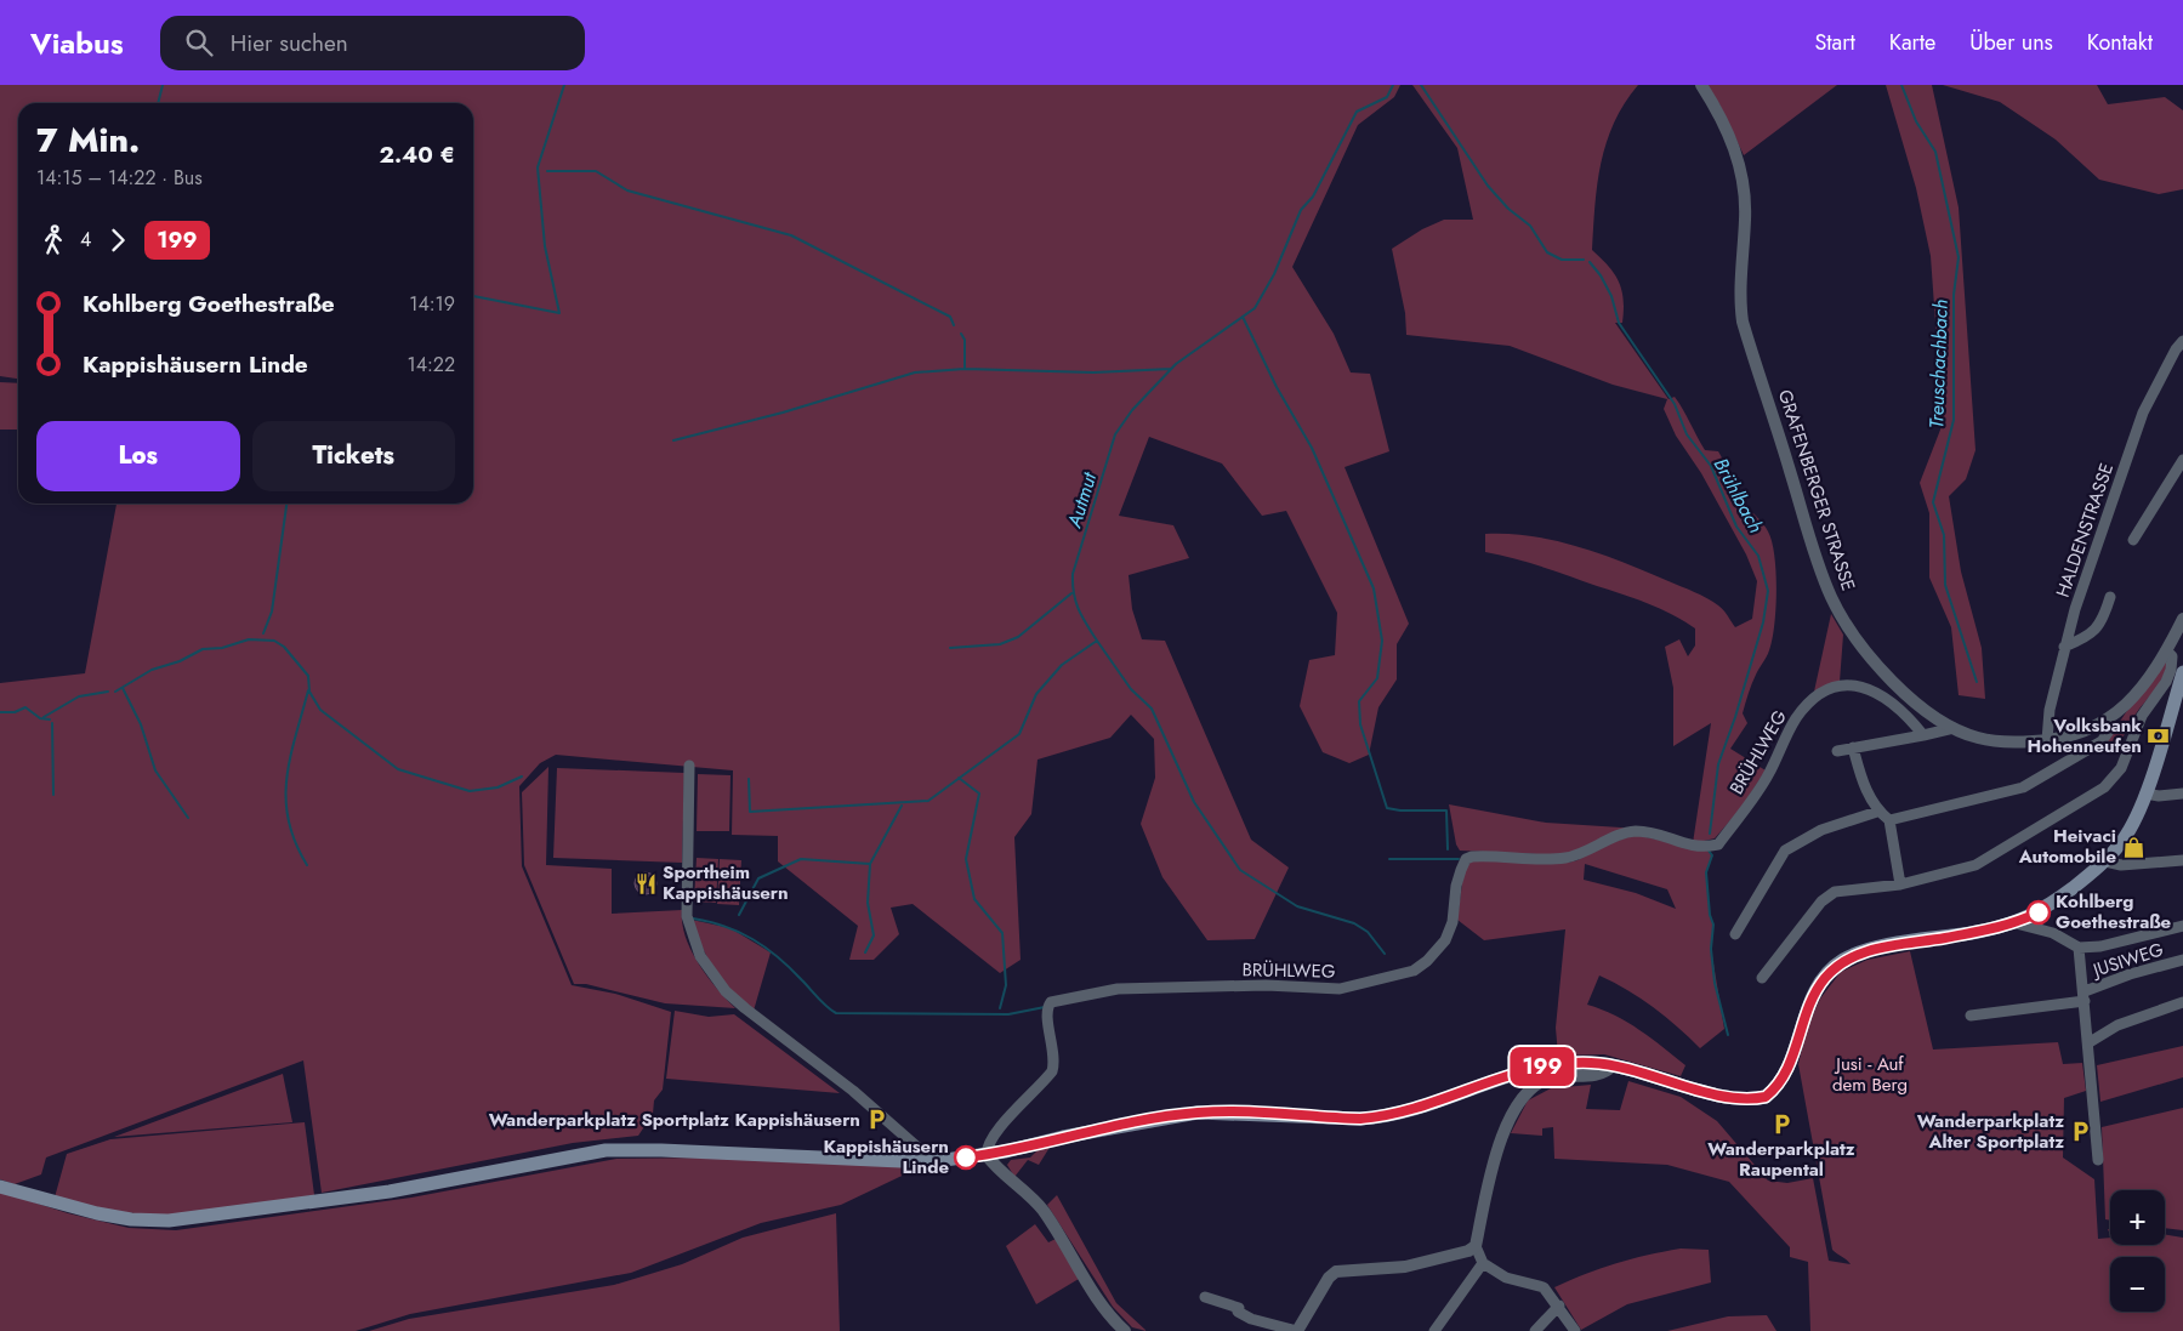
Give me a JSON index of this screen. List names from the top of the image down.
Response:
{
  "streets": {
    "street": [
      "GRAFENBERGER STRASSE",
      "HALDENSTRASSE",
      "BRÜHLWEG",
      "JUSIWEG"
    ]
  },
  "crossings": [
    ["GRAFENBERGER STRASSE", "HALDENSTRASSE"]
  ],
  "water": ["Treuschachbach", "Brühlbach", "Autmut"],
  "parks": ["Jusi - Auf dem Berg"],
  "places": {
    "bank": ["Volksbank Hohenneufen"],
    "shop": ["Heivaci Automobile"],
    "restaurant": ["Sportheim Kappishäusern"],
    "other": ["Kohlberg Goethestraße", "Kappishäusern Linde"],
    "parking": ["Wanderparkplatz Sportplatz Kappishäusern", "Wanderparkplatz Raupental", "Wanderparkplatz Alter Sportplatz"]
  },
  "lines": ["bus line 199"],
  "page": {
    "header": "Viabus",
    "search": "Hier suchen",
    "nav": [
      "Start",
      "Karte",
      "Über uns",
      "Kontakt"
    ],
    "on_map": "199",
    "heading": ["7 Min.", "14:15 – 14:22 · Bus", "2.40 €"],
    "legs": ["4", "199"],
    "list": [
      {
        "name": "Kohlberg Goethestraße",
        "value": "14:19"
      },
      {
        "name": "Kappishäusern Linde",
        "value": "14:22"
      }
    ],
    "buttons": ["Los", "Tickets"],
    "map_buttons": ["+", "−"]
  }
}
